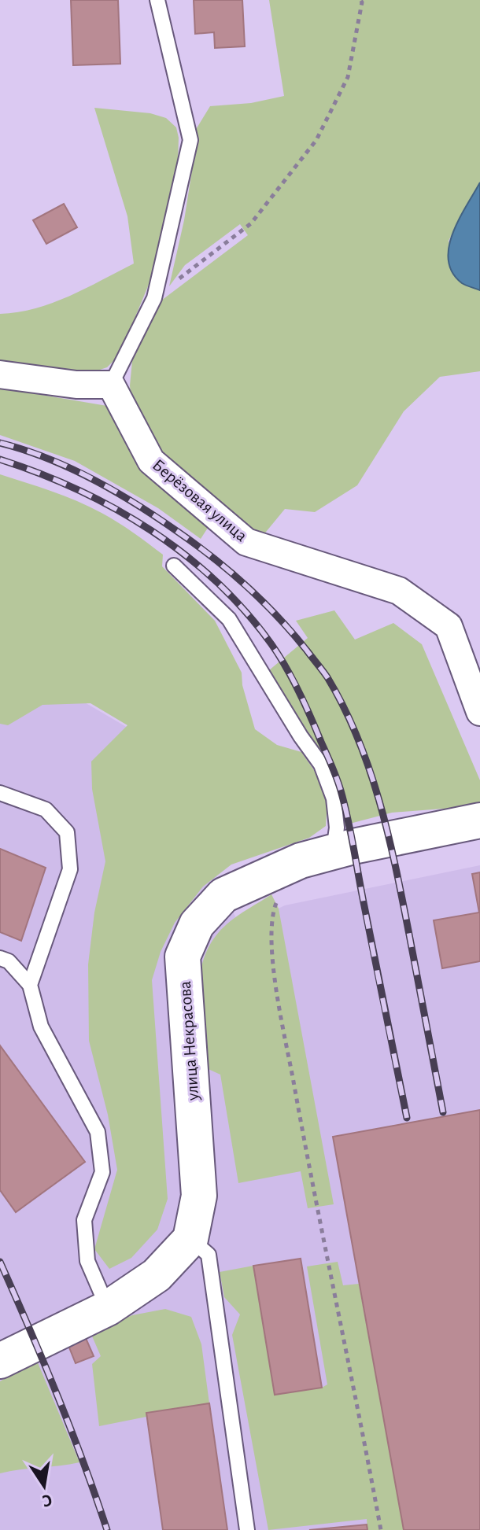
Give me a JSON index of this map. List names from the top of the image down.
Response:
{
  "streets": {
    "main road": ["улица Некрасова"],
    "street": ["Берёзовая улица"]
  },
  "north": "bottom"
}
